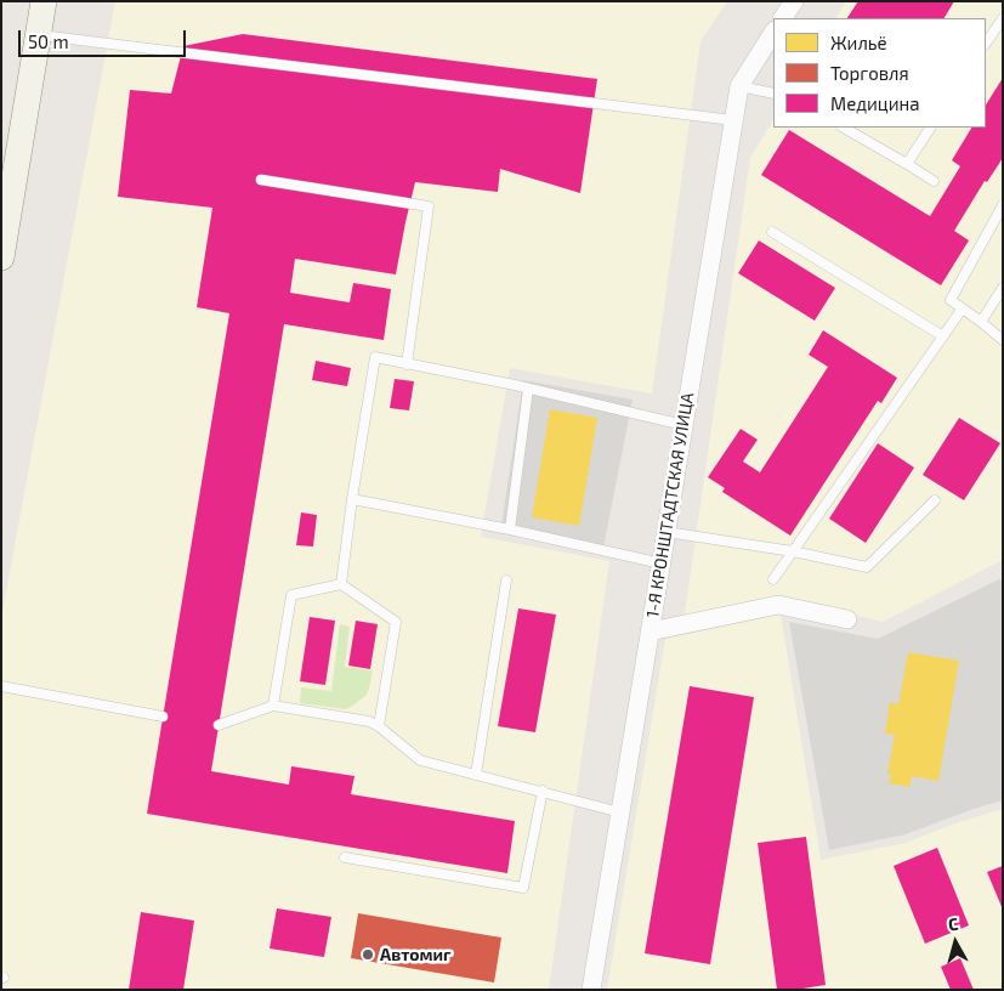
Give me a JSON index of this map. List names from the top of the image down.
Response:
{
  "streets": {
    "street": ["1-Я КРОНШТАДТСКАЯ УЛИЦА"]
  },
  "places": ["Автомиг"],
  "legend": ["Жильё", "Торговля", "Медицина"],
  "scale_bar": "50 m",
  "north": "top"
}
